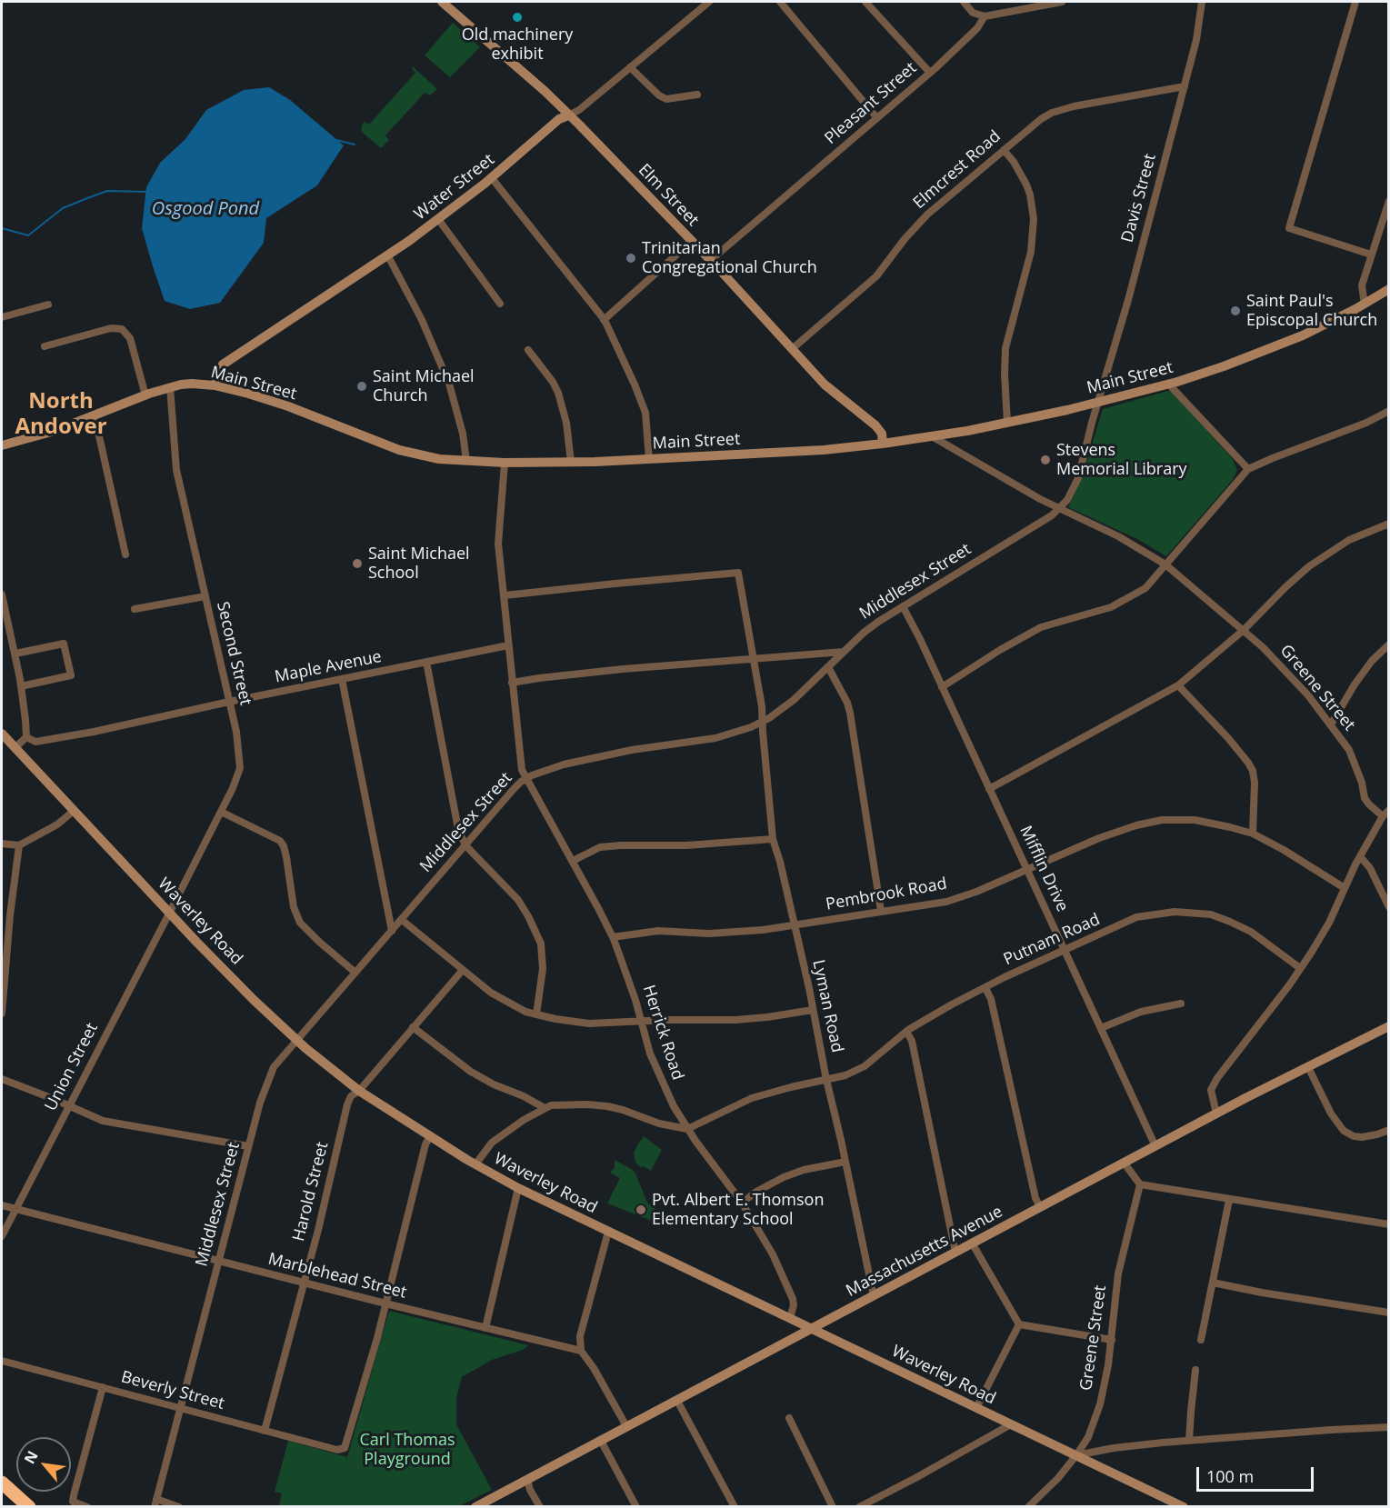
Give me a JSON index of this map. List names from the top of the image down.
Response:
{
  "streets": {
    "main road": [
      "Water Street",
      "Elm Street",
      "Main Street",
      "Waverley Road",
      "Massachusetts Avenue"
    ],
    "street": [
      "Pleasant Street",
      "Elmcrest Road",
      "Davis Street",
      "Middlesex Street",
      "Second Street",
      "Maple Avenue",
      "Greene Street",
      "Mifflin Drive",
      "Pembrook Road",
      "Putnam Road",
      "Lyman Road",
      "Herrick Road",
      "Union Street",
      "Harold Street",
      "Marblehead Street",
      "Beverly Street"
    ]
  },
  "crossings": [
    ["Pleasant Street", "Elm Street"],
    ["Elmcrest Road", "Elm Street"],
    ["Elmcrest Road", "Davis Street"],
    ["Water Street", "Elm Street"],
    ["Water Street", "Main Street"],
    ["Elm Street", "Main Street"],
    ["Davis Street", "Main Street"],
    ["Davis Street", "Middlesex Street"],
    ["Main Street", "Middlesex Street"],
    ["Main Street", "Second Street"],
    ["Main Street", "Greene Street"],
    ["Main Street", "Herrick Road"],
    ["Middlesex Street", "Greene Street"],
    ["Middlesex Street", "Mifflin Drive"],
    ["Middlesex Street", "Waverley Road"],
    ["Middlesex Street", "Lyman Road"],
    ["Middlesex Street", "Herrick Road"],
    ["Middlesex Street", "Marblehead Street"],
    ["Middlesex Street", "Beverly Street"],
    ["Second Street", "Maple Avenue"],
    ["Second Street", "Waverley Road"],
    ["Second Street", "Union Street"],
    ["Maple Avenue", "Herrick Road"],
    ["Greene Street", "Pembrook Road"],
    ["Greene Street", "Waverley Road"],
    ["Greene Street", "Putnam Road"],
    ["Greene Street", "Massachusetts Avenue"],
    ["Mifflin Drive", "Pembrook Road"],
    ["Mifflin Drive", "Putnam Road"],
    ["Mifflin Drive", "Massachusetts Avenue"],
    ["Pembrook Road", "Lyman Road"],
    ["Pembrook Road", "Herrick Road"],
    ["Waverley Road", "Herrick Road"],
    ["Waverley Road", "Union Street"],
    ["Waverley Road", "Harold Street"],
    ["Waverley Road", "Massachusetts Avenue"],
    ["Putnam Road", "Lyman Road"],
    ["Putnam Road", "Herrick Road"],
    ["Lyman Road", "Herrick Road"],
    ["Lyman Road", "Massachusetts Avenue"],
    ["Union Street", "Marblehead Street"],
    ["Harold Street", "Marblehead Street"],
    ["Harold Street", "Beverly Street"],
    ["Marblehead Street", "Beverly Street"]
  ],
  "districts": ["North Andover"],
  "water": ["Osgood Pond"],
  "parks": ["Carl Thomas Playground"],
  "places": [
    "Old machinery exhibit",
    "Trinitarian Congregational Church",
    "Saint Paul's Episcopal Church",
    "Saint Michael Church",
    "Stevens Memorial Library",
    "Saint Michael School",
    "Pvt. Albert E. Thomson Elementary School"
  ],
  "scale_bar": "100 m",
  "north": "top left"
}
